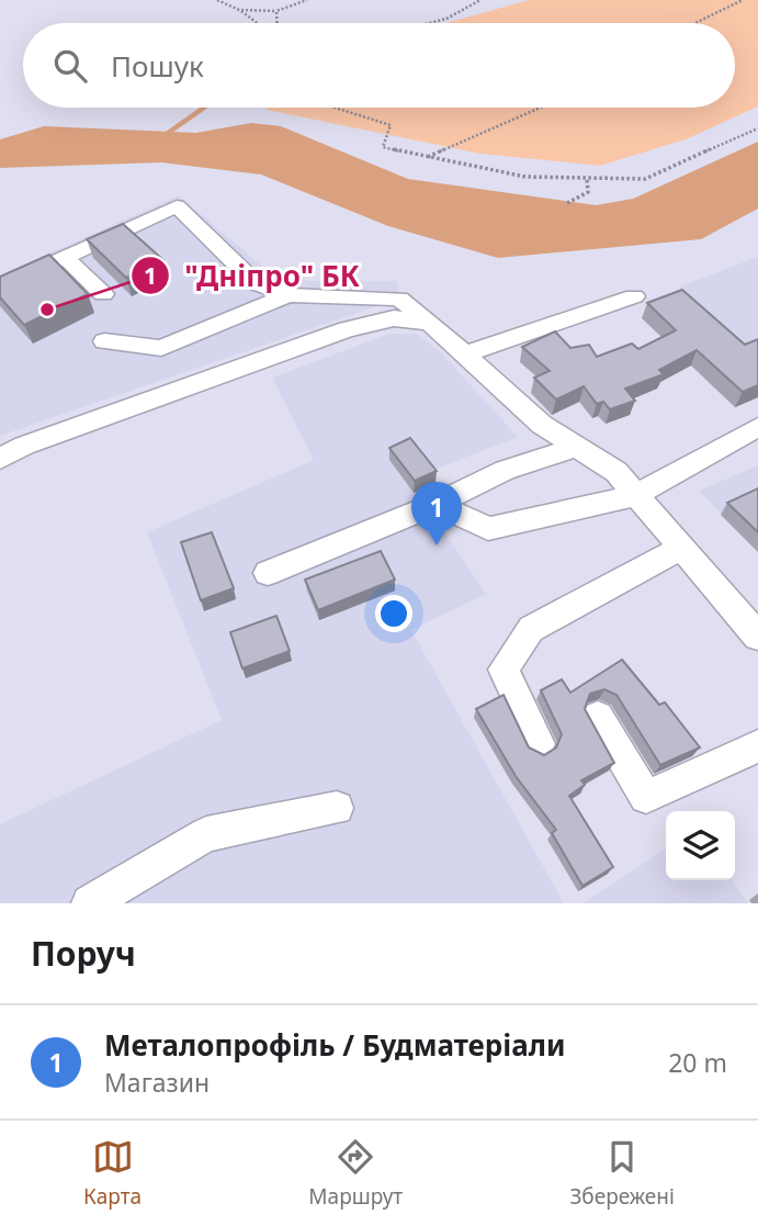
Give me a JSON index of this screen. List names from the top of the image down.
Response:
{
  "places": ["\"Дніпро\" БК"],
  "page": {
    "search": "Пошук",
    "pins": "1",
    "heading": "Поруч",
    "list": [
      {
        "mark": "1",
        "name": "Металопрофіль / Будматеріали",
        "note": "Магазин",
        "value": "20 m"
      }
    ],
    "nav": ["Карта", "Маршрут", "Збережені"]
  }
}
